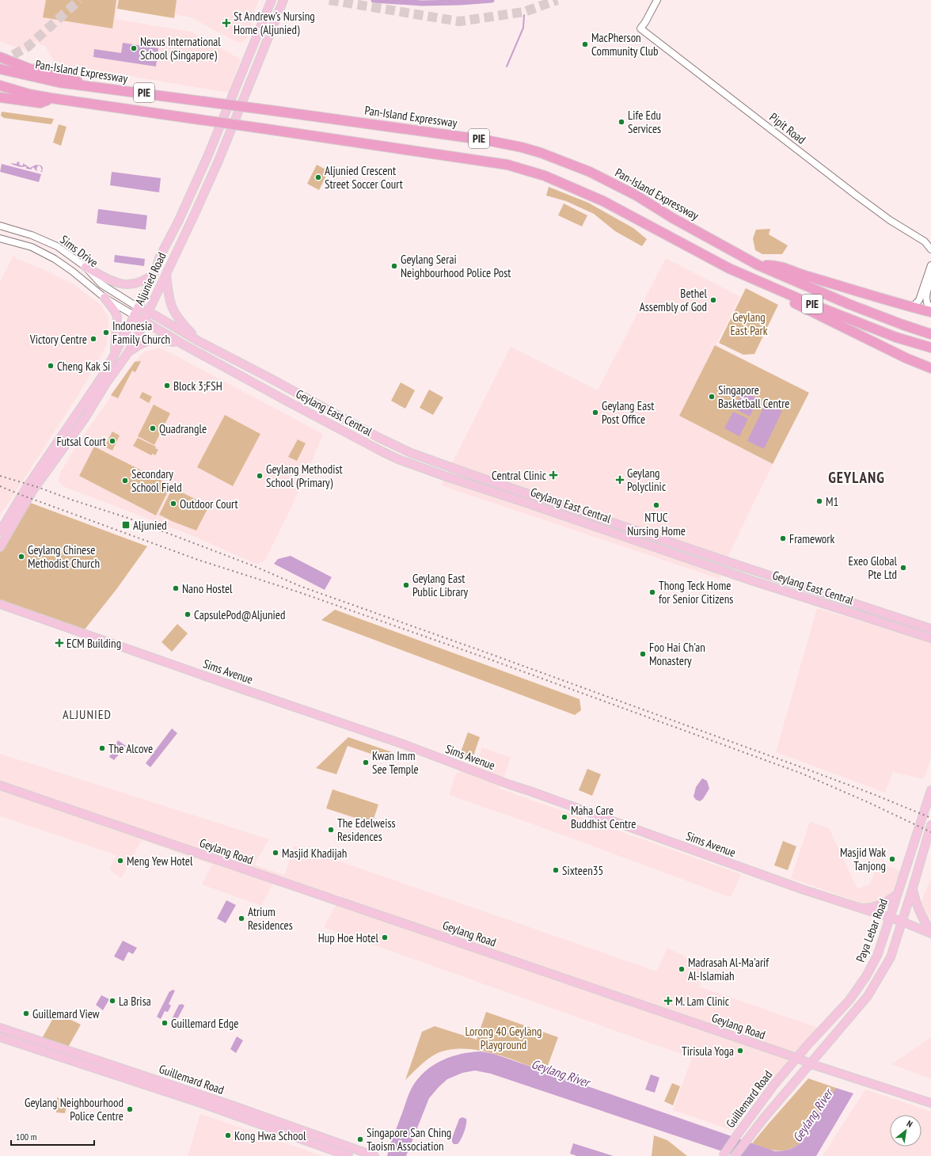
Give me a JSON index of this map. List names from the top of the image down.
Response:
{
  "streets": {
    "highway": ["Pan-Island Expressway", "PIE"],
    "main road": [
      "Aljunied Road",
      "Geylang East Central",
      "Sims Avenue",
      "Geylang Road",
      "Paya Lebar Road",
      "Guillemard Road"
    ],
    "street": ["Pipit Road", "Sims Drive"]
  },
  "crossings": [
    ["Sims Drive", "Aljunied Road"],
    ["Sims Drive", "Geylang East Central"],
    ["Aljunied Road", "Geylang East Central"],
    ["Sims Avenue", "Paya Lebar Road"],
    ["Geylang Road", "Paya Lebar Road"],
    ["Geylang Road", "Guillemard Road"],
    ["Paya Lebar Road", "Guillemard Road"]
  ],
  "districts": ["GEYLANG", "ALJUNIED"],
  "water": ["Geylang River"],
  "parks": ["Geylang East Park", "Lorong 40 Geylang Playground"],
  "places": {
    "health": [
      "St Andrew's Nursing Home (Aljunied)",
      "Central Clinic",
      "Geylang Polyclinic",
      "ECM Building",
      "M. Lam Clinic"
    ],
    "other": [
      "MacPherson Community Club",
      "Nexus International School (Singapore)",
      "Life Edu Services",
      "Aljunied Crescent Street Soccer Court",
      "Geylang Serai Neighbourhood Police Post",
      "Bethel Assembly of God",
      "Indonesia Family Church",
      "Victory Centre",
      "Cheng Kak Si",
      "Block 3;FSH",
      "Singapore Basketball Centre",
      "Geylang East Post Office",
      "Quadrangle",
      "Futsal Court",
      "Geylang Methodist School (Primary)",
      "Secondary School Field",
      "M1",
      "Outdoor Court",
      "NTUC Nursing Home",
      "Framework",
      "Geylang Chinese Methodist Church",
      "Exeo Global Pte Ltd",
      "Geylang East Public Library",
      "Nano Hostel",
      "Thong Teck Home for Senior Citizens",
      "CapsulePod@Aljunied",
      "Foo Hai Ch'an Monastery",
      "The Alcove",
      "Kwan Imm See Temple",
      "Maha Care Buddhist Centre",
      "The Edelweiss Residences",
      "Masjid Khadijah",
      "Masjid Wak Tanjong",
      "Meng Yew Hotel",
      "Sixteen35",
      "Atrium Residences",
      "Hup Hoe Hotel",
      "Madrasah Al-Ma'arif Al-Islamiah",
      "La Brisa",
      "Guillemard View",
      "Guillemard Edge",
      "Tirisula Yoga",
      "Geylang Neighbourhood Police Centre",
      "Kong Hwa School",
      "Singapore San Ching Taoism Association"
    ],
    "transit": ["Aljunied"]
  },
  "scale_bar": "100 m",
  "north": "top right"
}
